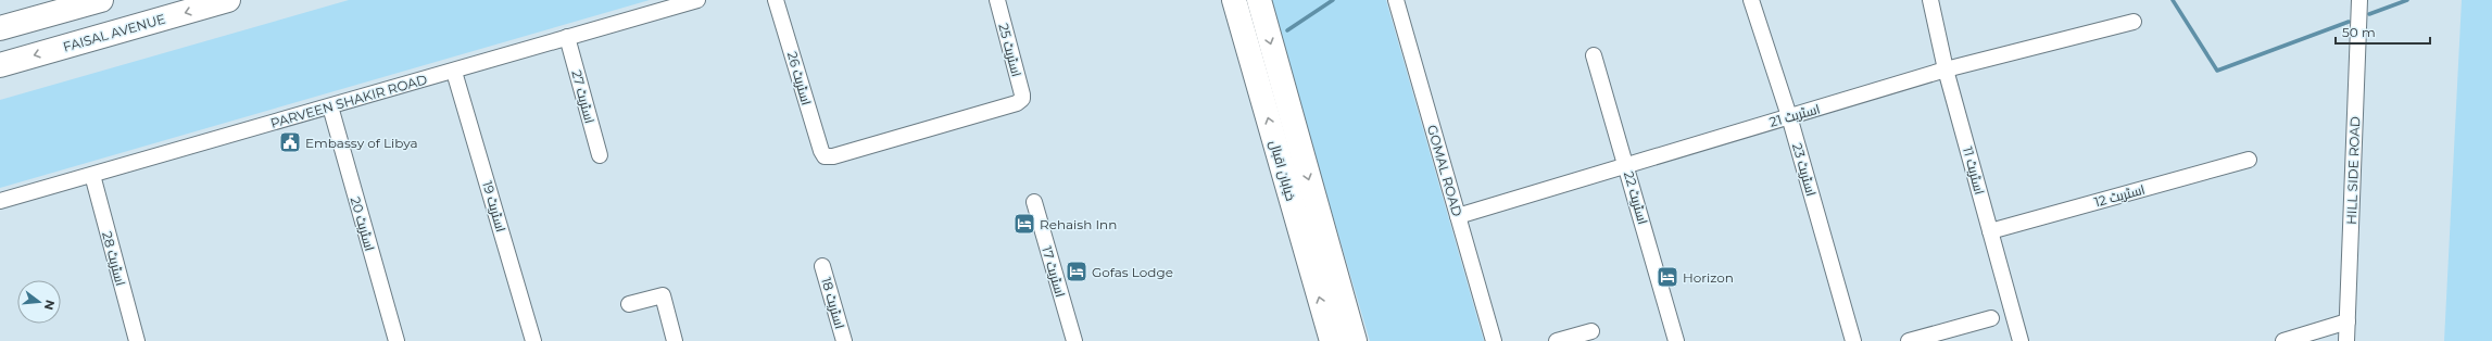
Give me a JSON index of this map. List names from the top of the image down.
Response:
{
  "streets": {
    "main road": ["FAISAL AVENUE", "خیابان اقبال"],
    "street": [
      "اسٹریٹ 25",
      "اسٹریٹ 26",
      "اسٹریٹ 27",
      "PARVEEN SHAKIR ROAD",
      "اسٹریٹ 21",
      "اسٹریٹ 23",
      "GOMAL ROAD",
      "اسٹریٹ 11",
      "HILL SIDE ROAD",
      "اسٹریٹ 12",
      "اسٹریٹ 22",
      "اسٹریٹ 19",
      "اسٹریٹ 20",
      "اسٹریٹ 28",
      "اسٹریٹ 17",
      "اسٹریٹ 18"
    ]
  },
  "crossings": [
    ["اسٹریٹ 25", "اسٹریٹ 26"],
    ["اسٹریٹ 27", "PARVEEN SHAKIR ROAD"],
    ["PARVEEN SHAKIR ROAD", "اسٹریٹ 19"],
    ["PARVEEN SHAKIR ROAD", "اسٹریٹ 20"],
    ["PARVEEN SHAKIR ROAD", "اسٹریٹ 28"],
    ["اسٹریٹ 21", "اسٹریٹ 23"],
    ["اسٹریٹ 21", "GOMAL ROAD"],
    ["اسٹریٹ 21", "اسٹریٹ 11"],
    ["اسٹریٹ 21", "اسٹریٹ 22"],
    ["اسٹریٹ 11", "اسٹریٹ 12"]
  ],
  "places": {
    "public building": ["Embassy of Libya"],
    "hotel": ["Rehaish Inn", "Gofas Lodge", "Horizon"]
  },
  "scale_bar": "50 m",
  "north": "right"
}
